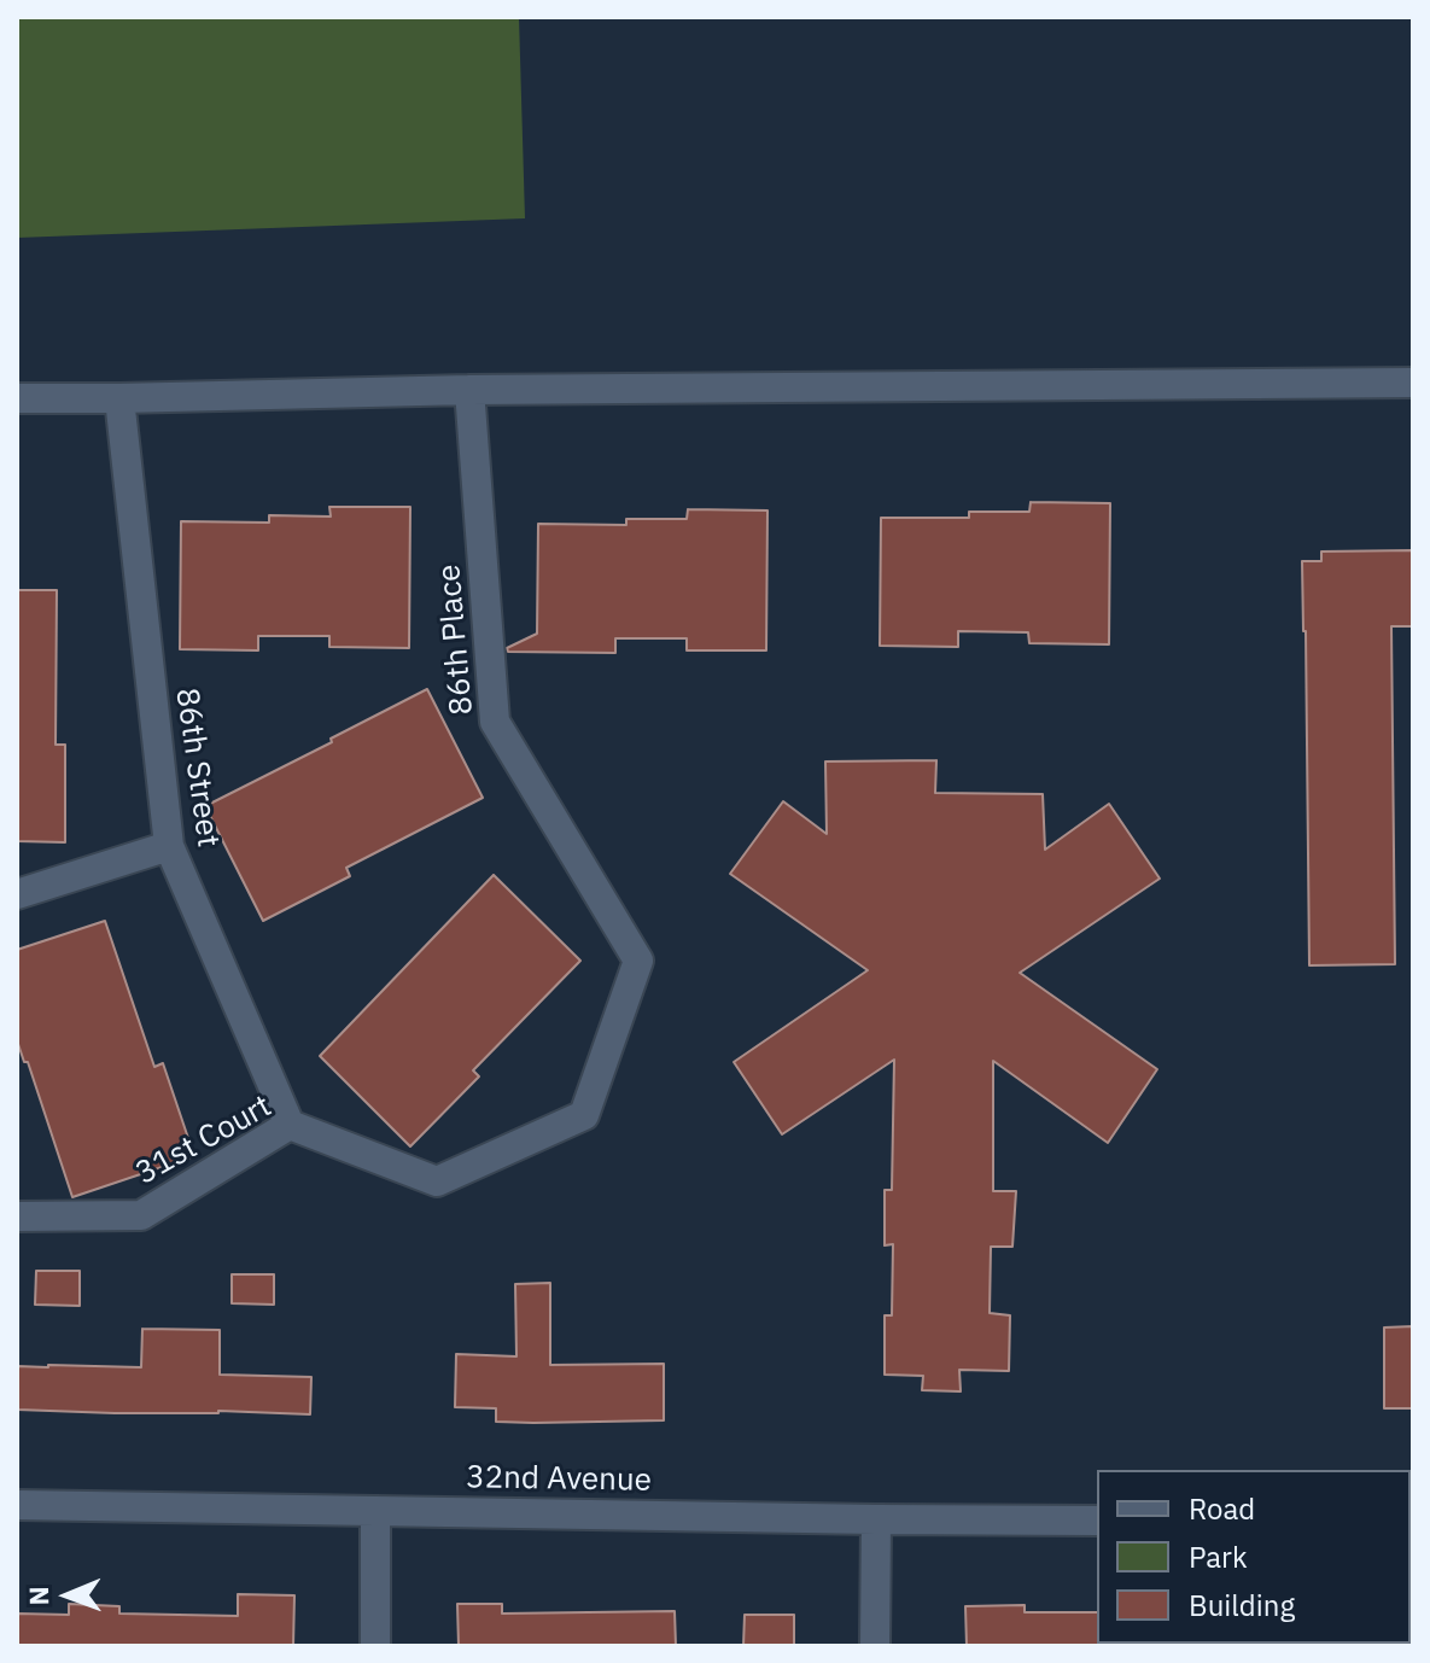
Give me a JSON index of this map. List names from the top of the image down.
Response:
{
  "streets": {
    "street": [
      "86th Place",
      "86th Street",
      "31st Court",
      "32nd Avenue"
    ]
  },
  "crossings": [
    ["86th Place", "31st Court"],
    ["86th Street", "31st Court"]
  ],
  "legend": ["Road", "Park", "Building"],
  "north": "left"
}
